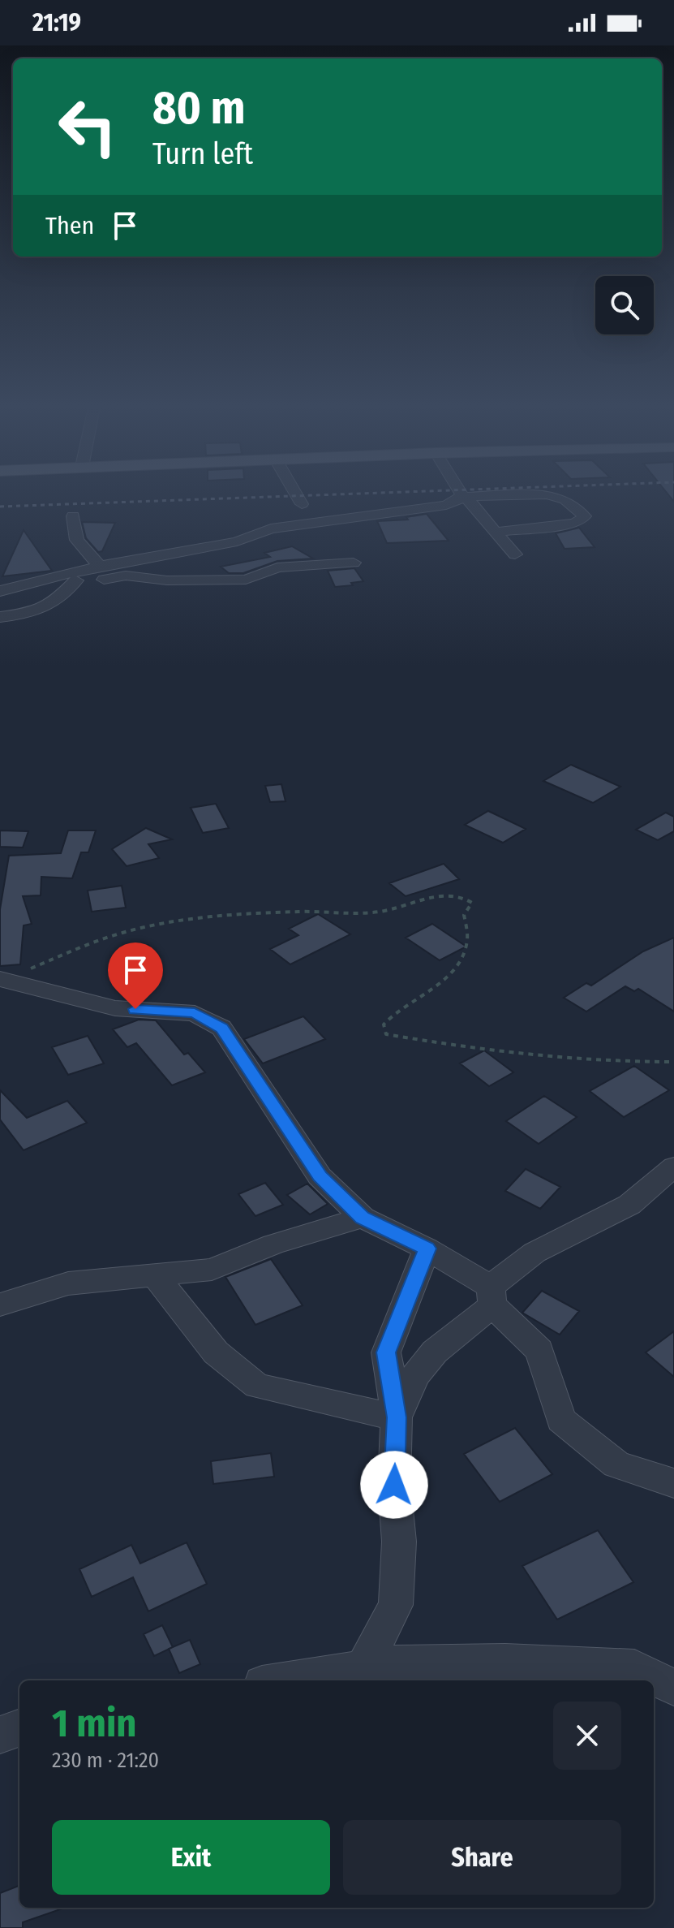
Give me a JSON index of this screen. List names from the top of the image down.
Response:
{
  "page": {
    "status": "21:19",
    "turn": ["80 m", "Turn left"],
    "then": "Then",
    "heading": ["1 min", "230 m · 21:20"],
    "buttons": ["Exit", "Share"]
  }
}
